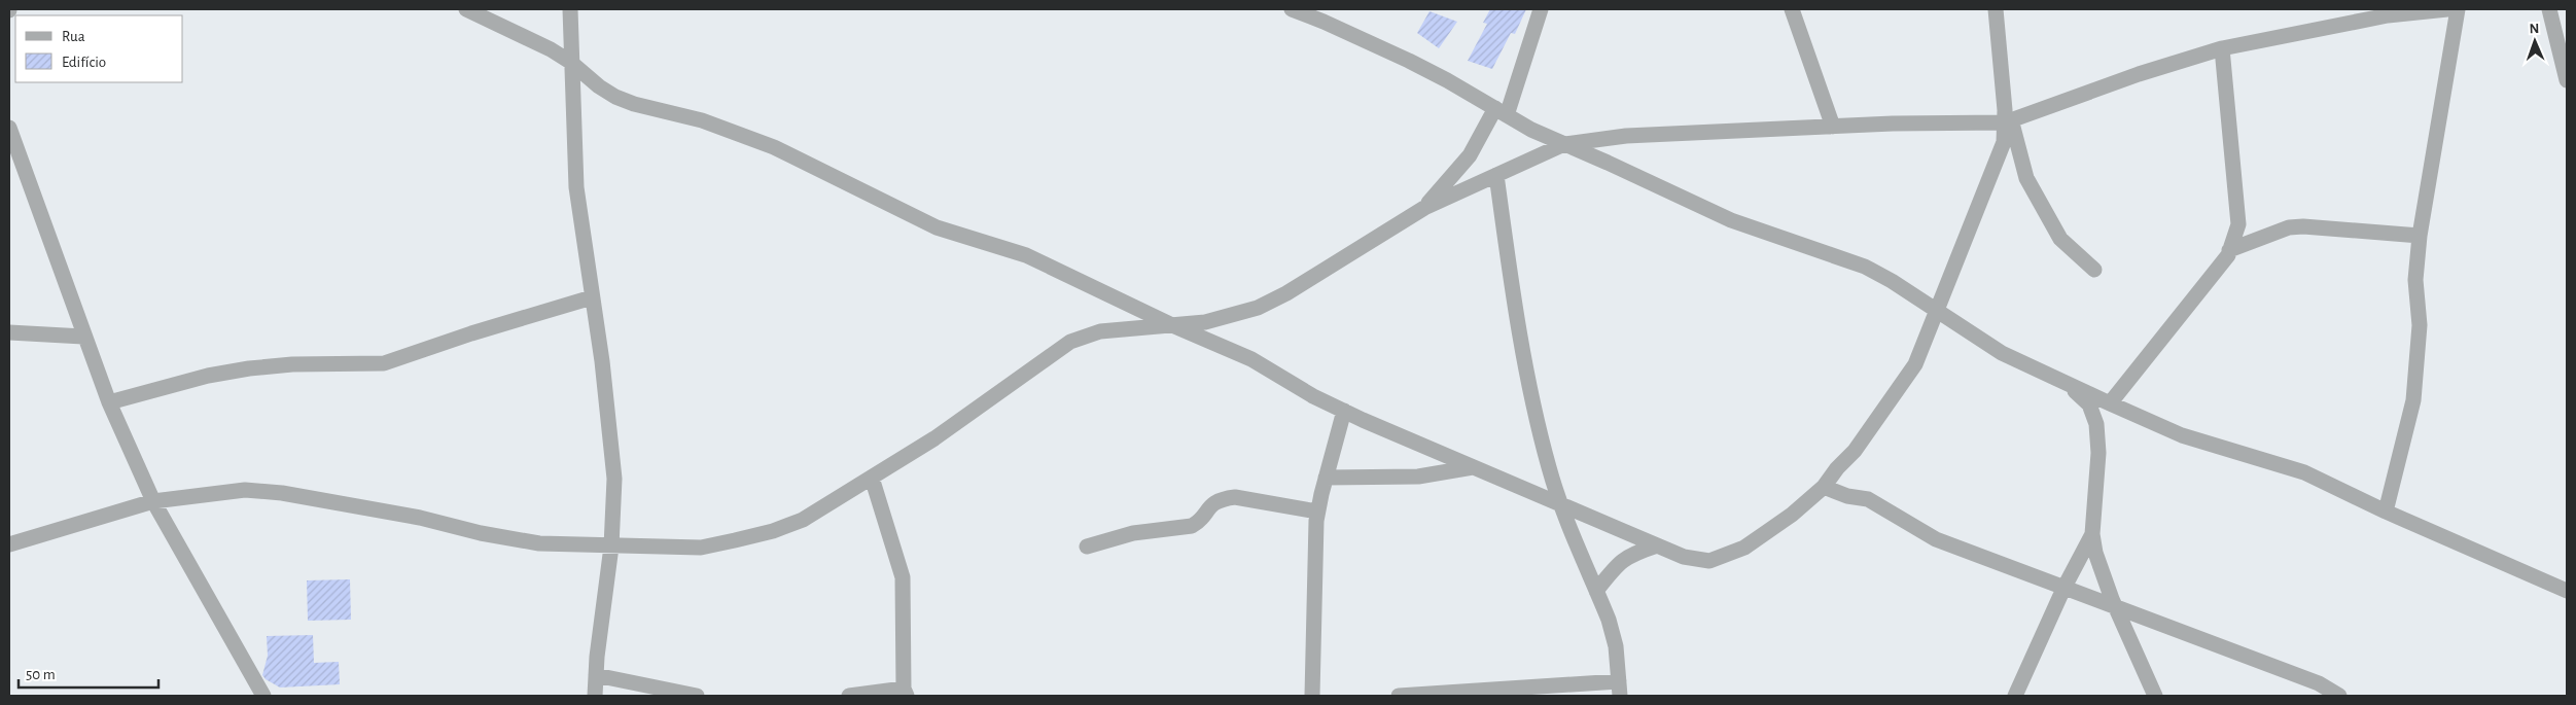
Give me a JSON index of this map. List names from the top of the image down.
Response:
{
  "legend": ["Rua", "Edifício"],
  "scale_bar": "50 m",
  "north": "top"
}
